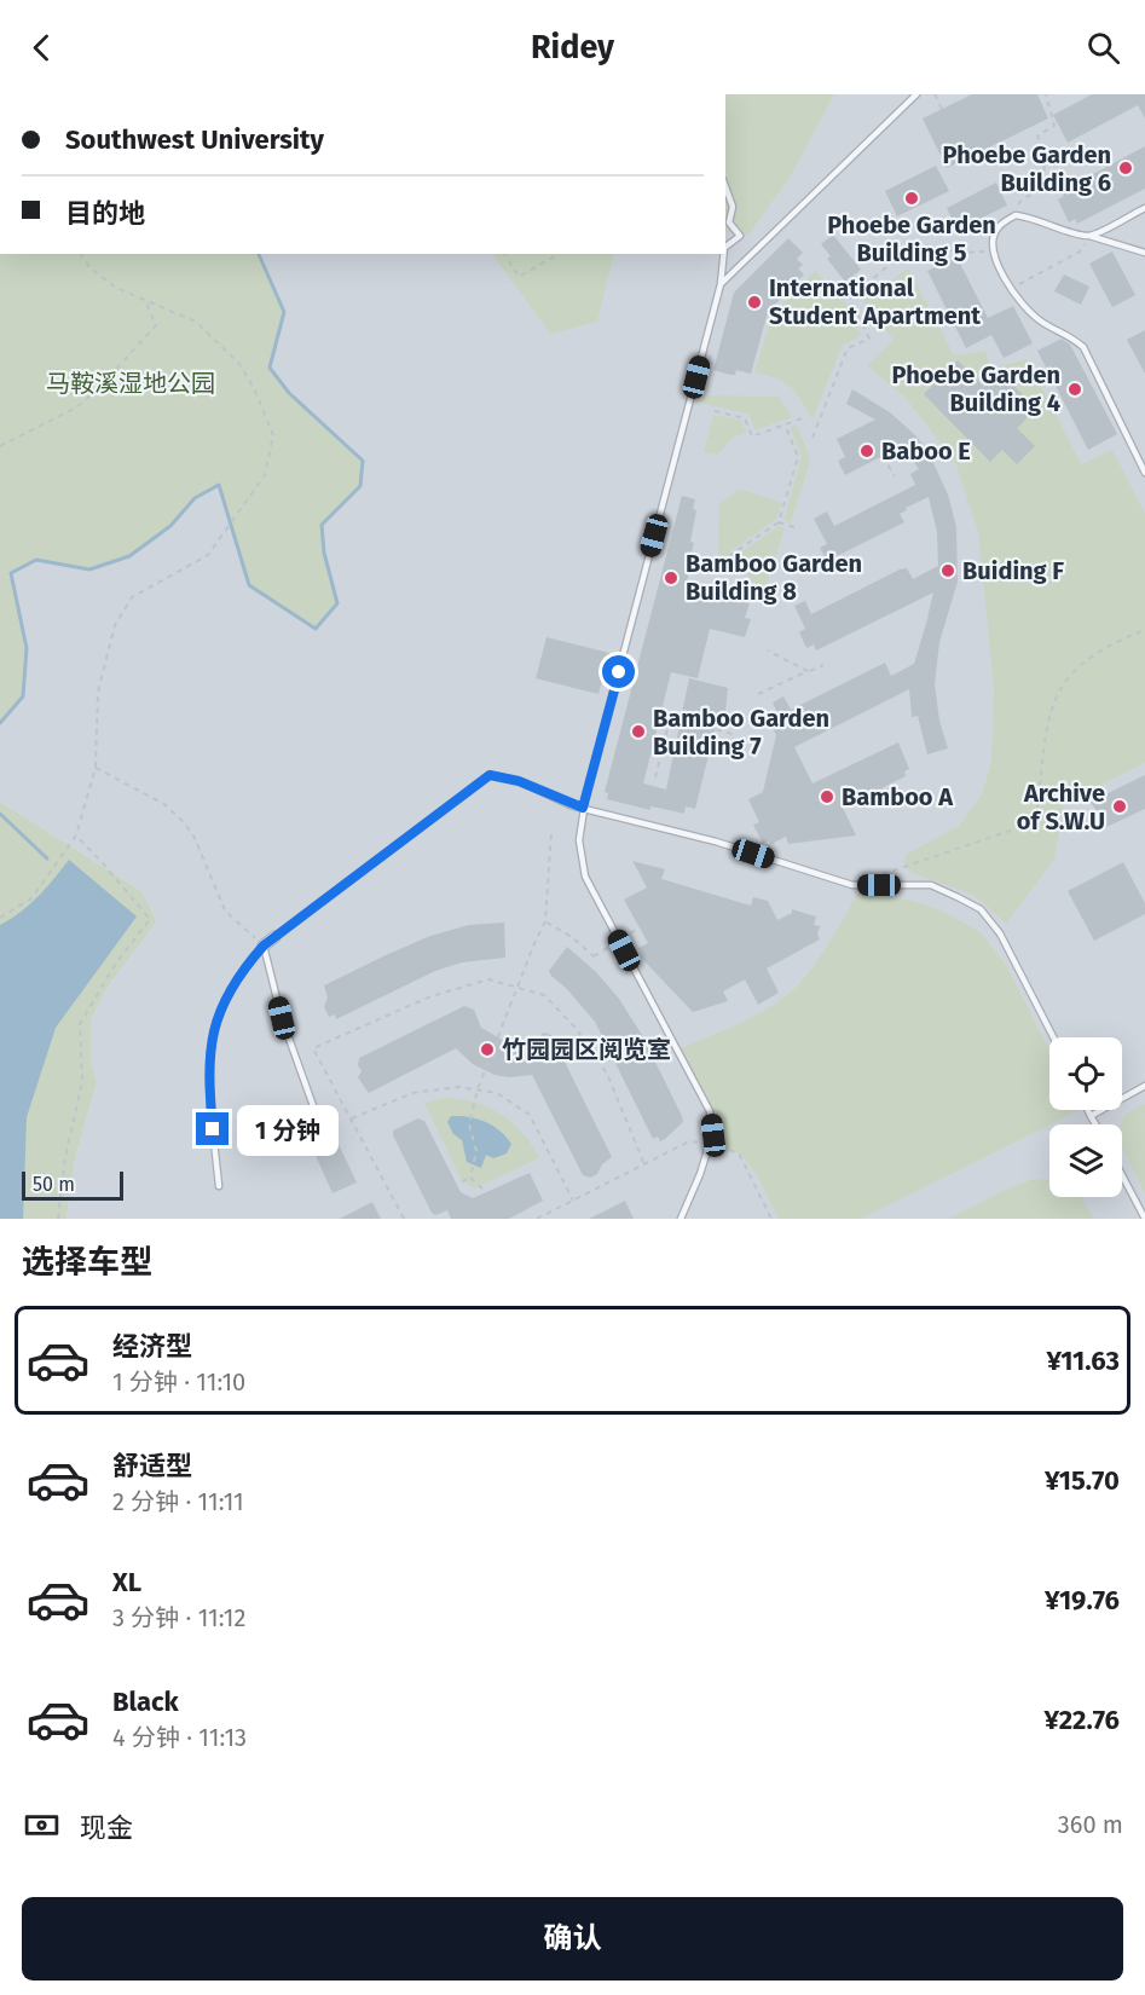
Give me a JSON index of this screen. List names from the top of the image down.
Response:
{
  "parks": ["马鞍溪湿地公园"],
  "places": [
    "Phoebe Garden Building 6",
    "Phoebe Garden Building 5",
    "International Student Apartment",
    "Phoebe Garden Building 4",
    "Baboo E",
    "Buiding F",
    "Bamboo Garden Building 8",
    "Bamboo Garden Building 7",
    "Bamboo A",
    "Archive of S.W.U",
    "竹园园区阅览室"
  ],
  "scale_bar": "50 m",
  "page": {
    "header": "Ridey",
    "banner": ["Southwest University", "目的地"],
    "bubble": "1 分钟",
    "scale": "50 m",
    "heading": "选择车型",
    "list": [
      {
        "name": "经济型",
        "note": "1 分钟 · 11:10",
        "value": "¥11.63"
      },
      {
        "name": "舒适型",
        "note": "2 分钟 · 11:11",
        "value": "¥15.70"
      },
      {
        "name": "XL",
        "note": "3 分钟 · 11:12",
        "value": "¥19.76"
      },
      {
        "name": "Black",
        "note": "4 分钟 · 11:13",
        "value": "¥22.76"
      }
    ],
    "pay": ["现金", "360 m"],
    "buttons": "确认"
  }
}
